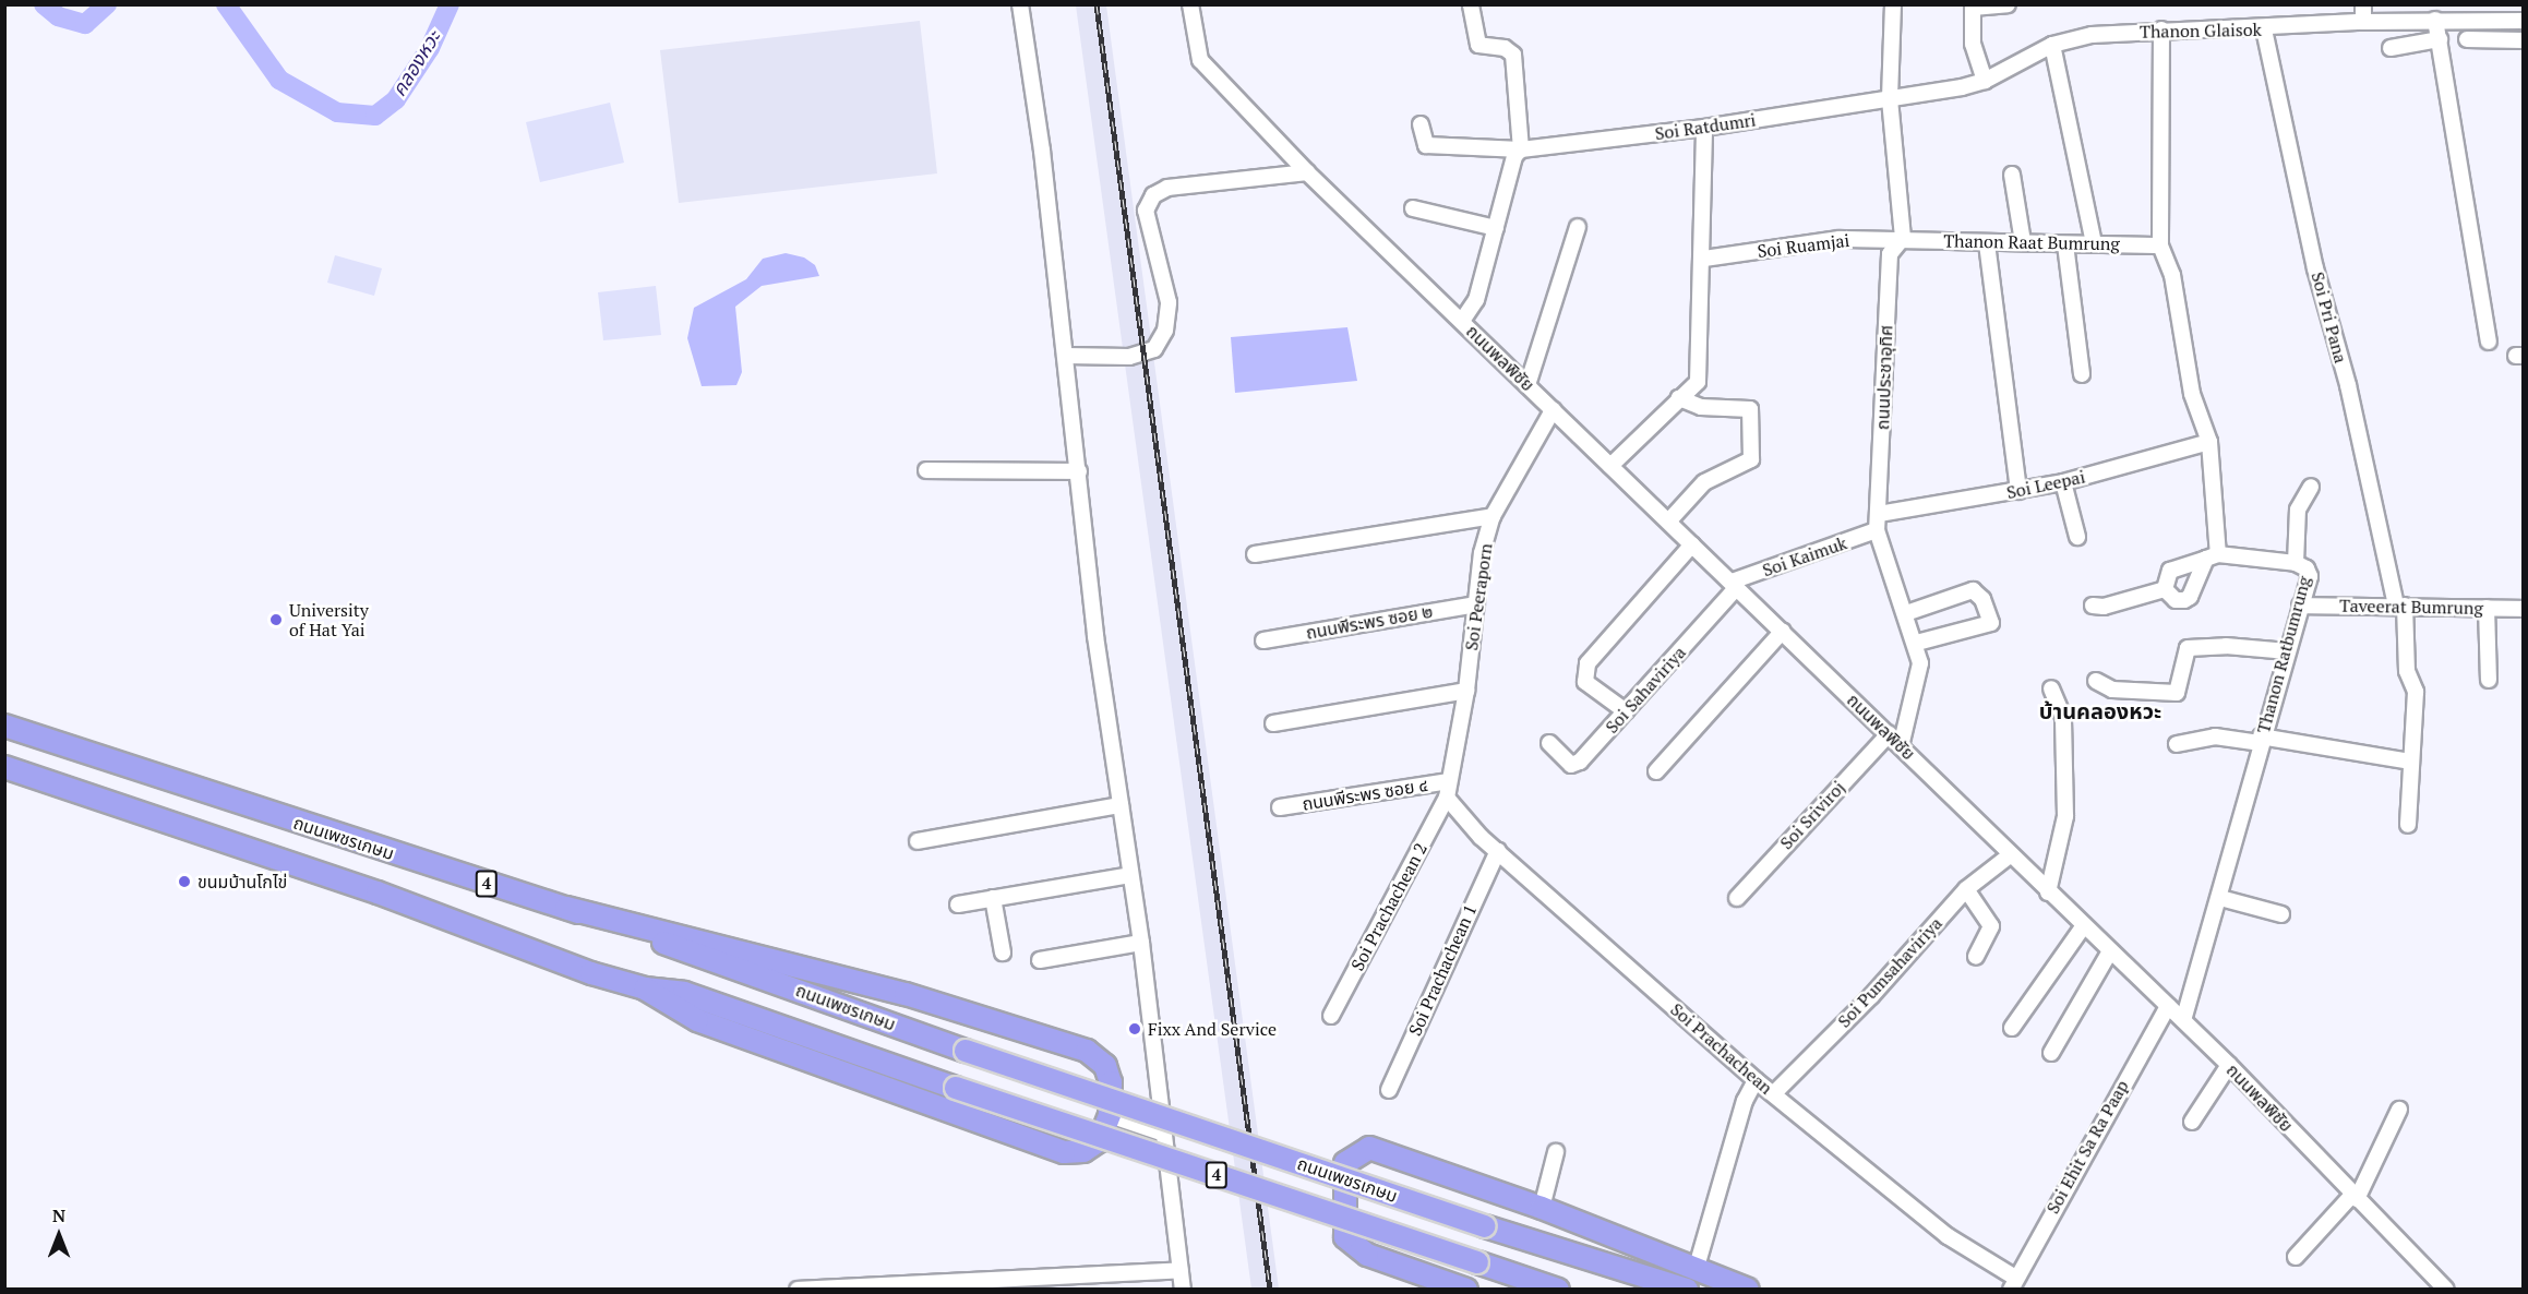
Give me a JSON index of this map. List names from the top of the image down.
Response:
{
  "streets": {
    "highway": ["ถนนเพชรเกษม", "4"],
    "street": [
      "Thanon Glaisok",
      "Soi Ratdumri",
      "Thanon Raat Bumrung",
      "Soi Ruamjai",
      "Soi Pri Pana",
      "ถนนพลพิชัย",
      "ถนนประชาอุทิศ",
      "Soi Leepai",
      "Soi Kaimuk",
      "Soi Peeraporn",
      "Taveerat Bumrung",
      "ถนนพีระพร ซอย ๒",
      "Thanon Ratbumrung",
      "Soi Sahaviriya",
      "ถนนพีระพร ซอย ๔",
      "Soi Sriviroj",
      "Soi Prachachean 2",
      "Soi Prachachean 1",
      "Soi Pumsahaviriya",
      "Soi Prachachean",
      "Soi Ehit Sa Ra Paap"
    ]
  },
  "crossings": [
    ["Thanon Glaisok", "Soi Ratdumri"],
    ["Thanon Glaisok", "Soi Pri Pana"],
    ["Thanon Raat Bumrung", "Soi Ruamjai"],
    ["Thanon Raat Bumrung", "ถนนประชาอุทิศ"],
    ["Soi Ruamjai", "ถนนประชาอุทิศ"],
    ["Soi Pri Pana", "Taveerat Bumrung"],
    ["ถนนพลพิชัย", "ถนนประชาอุทิศ"],
    ["ถนนพลพิชัย", "Soi Kaimuk"],
    ["ถนนพลพิชัย", "Soi Peeraporn"],
    ["ถนนพลพิชัย", "Thanon Ratbumrung"],
    ["ถนนพลพิชัย", "Soi Sahaviriya"],
    ["ถนนพลพิชัย", "Soi Sriviroj"],
    ["ถนนพลพิชัย", "Soi Pumsahaviriya"],
    ["ถนนพลพิชัย", "Soi Ehit Sa Ra Paap"],
    ["ถนนประชาอุทิศ", "Soi Leepai"],
    ["ถนนประชาอุทิศ", "Soi Kaimuk"],
    ["Soi Kaimuk", "Soi Sahaviriya"],
    ["Soi Peeraporn", "ถนนพีระพร ซอย ๒"],
    ["Soi Peeraporn", "ถนนพีระพร ซอย ๔"],
    ["Soi Peeraporn", "Soi Prachachean 2"],
    ["Soi Peeraporn", "Soi Prachachean"],
    ["Taveerat Bumrung", "Thanon Ratbumrung"],
    ["Soi Prachachean 2", "Soi Prachachean"],
    ["Soi Prachachean 1", "Soi Prachachean"],
    ["Soi Pumsahaviriya", "Soi Prachachean"],
    ["Soi Prachachean", "Soi Ehit Sa Ra Paap"]
  ],
  "districts": ["บ้านคลองหวะ"],
  "water": ["คลองหวะ"],
  "places": ["University of Hat Yai", "ขนมบ้านโกไข่", "Fixx And Service"],
  "north": "top"
}
